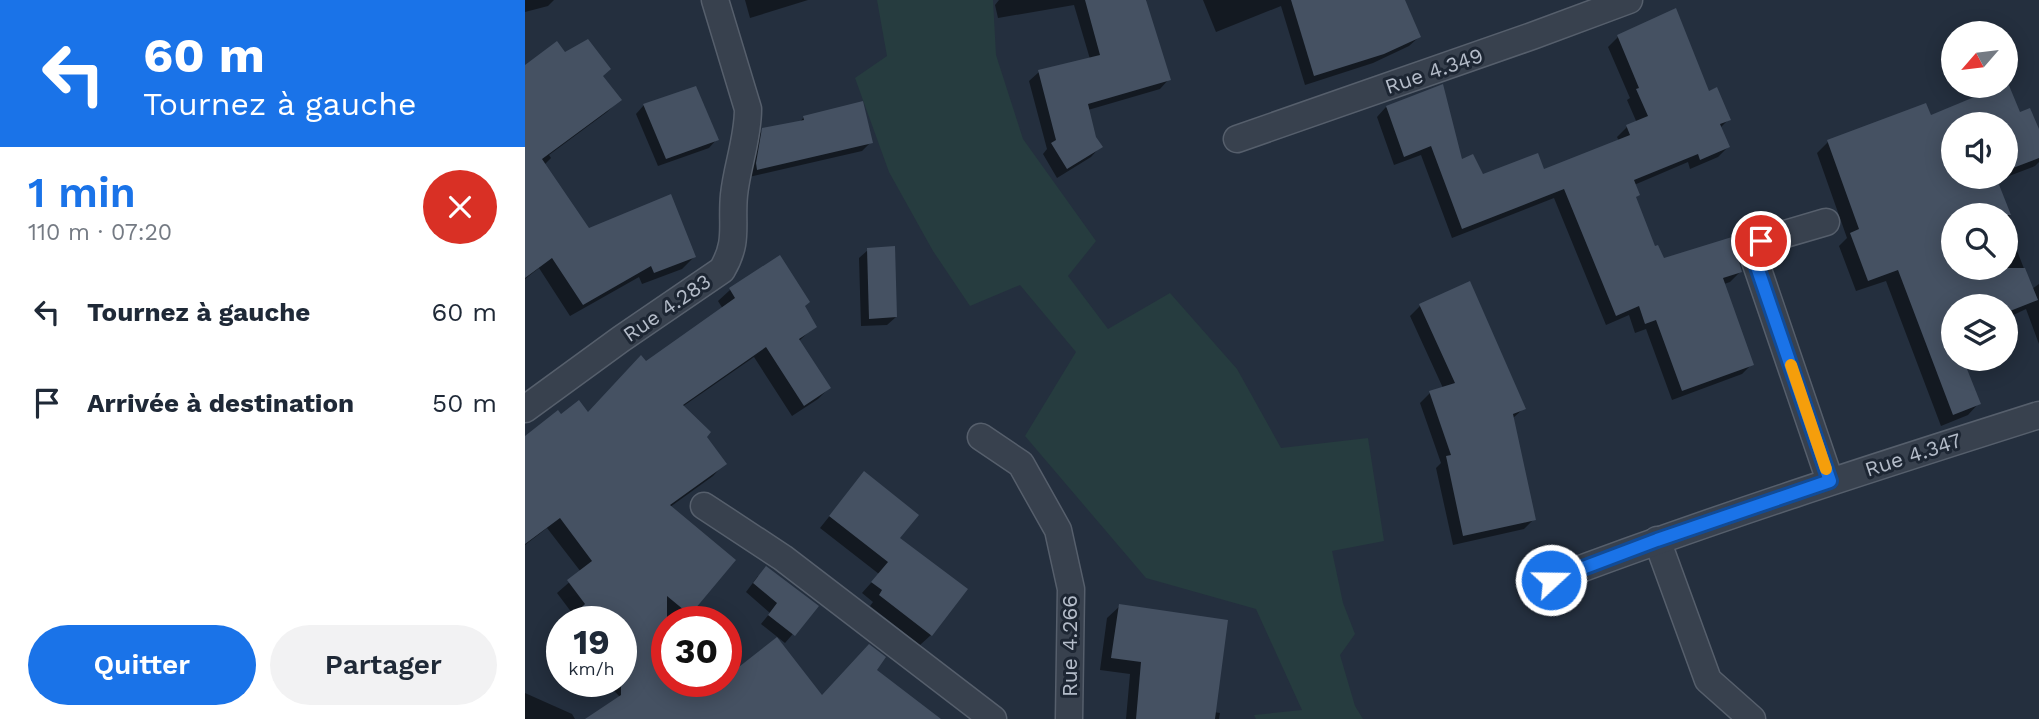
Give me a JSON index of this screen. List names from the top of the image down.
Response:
{
  "streets": {
    "street": [
      "Rue 4.349",
      "Rue 4.283",
      "Rue 4.347",
      "Rue 4.266"
    ]
  },
  "north": "bottom left",
  "page": {
    "turn": ["60 m", "Tournez à gauche"],
    "heading": ["1 min", "110 m · 07:20"],
    "list": [
      {
        "name": "Tournez à gauche",
        "value": "60 m"
      },
      {
        "name": "Arrivée à destination",
        "value": "50 m"
      }
    ],
    "speed": "19 km/h",
    "limit": "30",
    "buttons": ["Quitter", "Partager"]
  }
}
